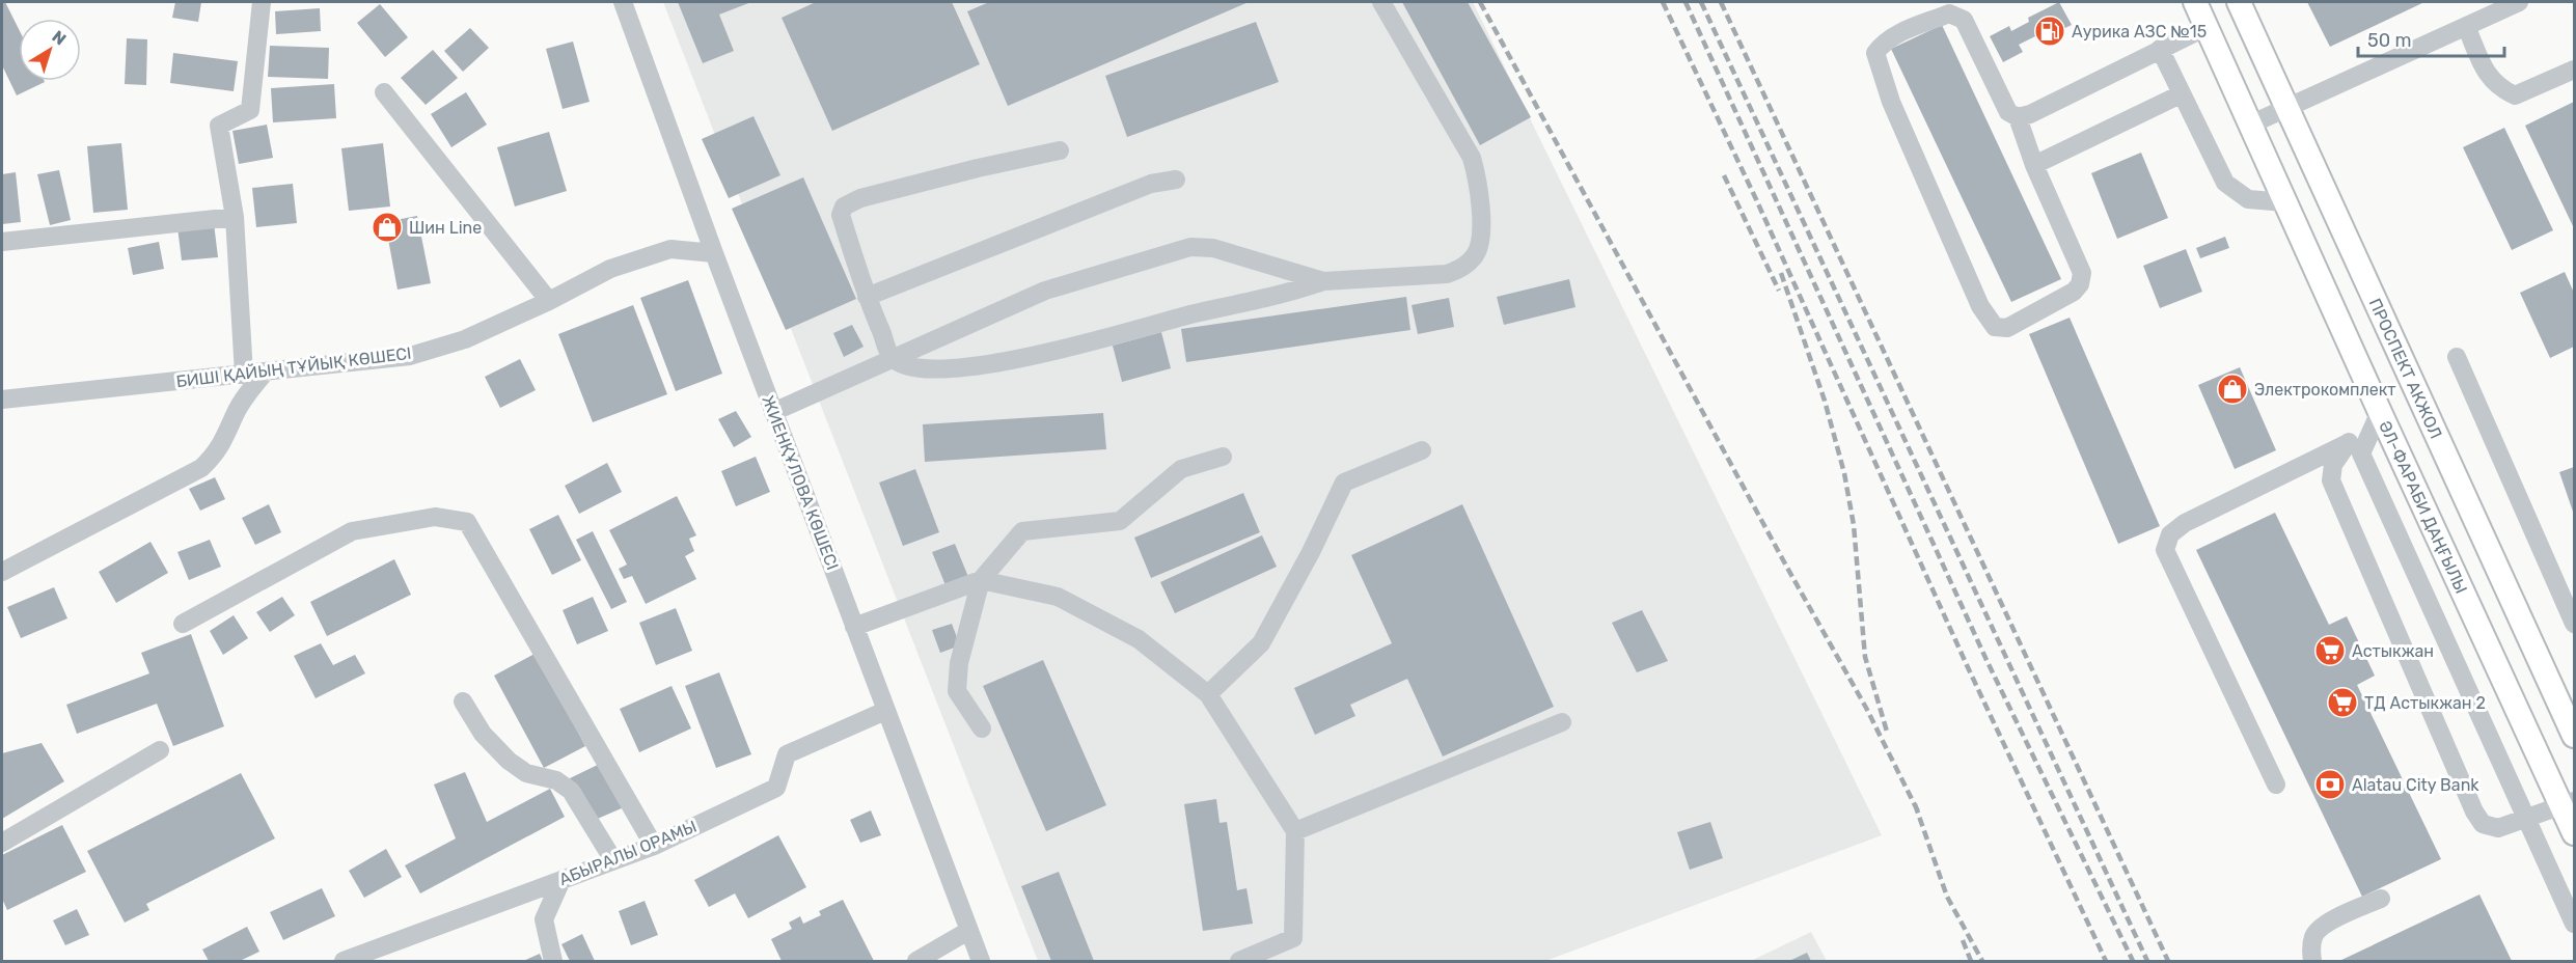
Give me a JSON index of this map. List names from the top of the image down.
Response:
{
  "streets": {
    "main road": ["ПРОСПЕКТ АКЖОЛ", "ӘЛ-ФАРАБИ ДАҢҒЫЛЫ"],
    "street": ["БИШІ ҚАЙЫҢ ТҰЙЫҚ КӨШЕСІ", "ЖИЕНҚҰЛОВА КӨШЕСІ", "АБЫРАЛЫ ОРАМЫ"]
  },
  "crossings": [
    ["БИШІ ҚАЙЫҢ ТҰЙЫҚ КӨШЕСІ", "ЖИЕНҚҰЛОВА КӨШЕСІ"],
    ["ЖИЕНҚҰЛОВА КӨШЕСІ", "АБЫРАЛЫ ОРАМЫ"]
  ],
  "places": {
    "fuel station": ["Аурика АЗС №15"],
    "shop": ["Шин Line", "Электрокомплект"],
    "supermarket": ["Астыкжан", "ТД Астыкжан 2"],
    "bank": ["Alatau City Bank"]
  },
  "scale_bar": "50 m",
  "north": "top right"
}
